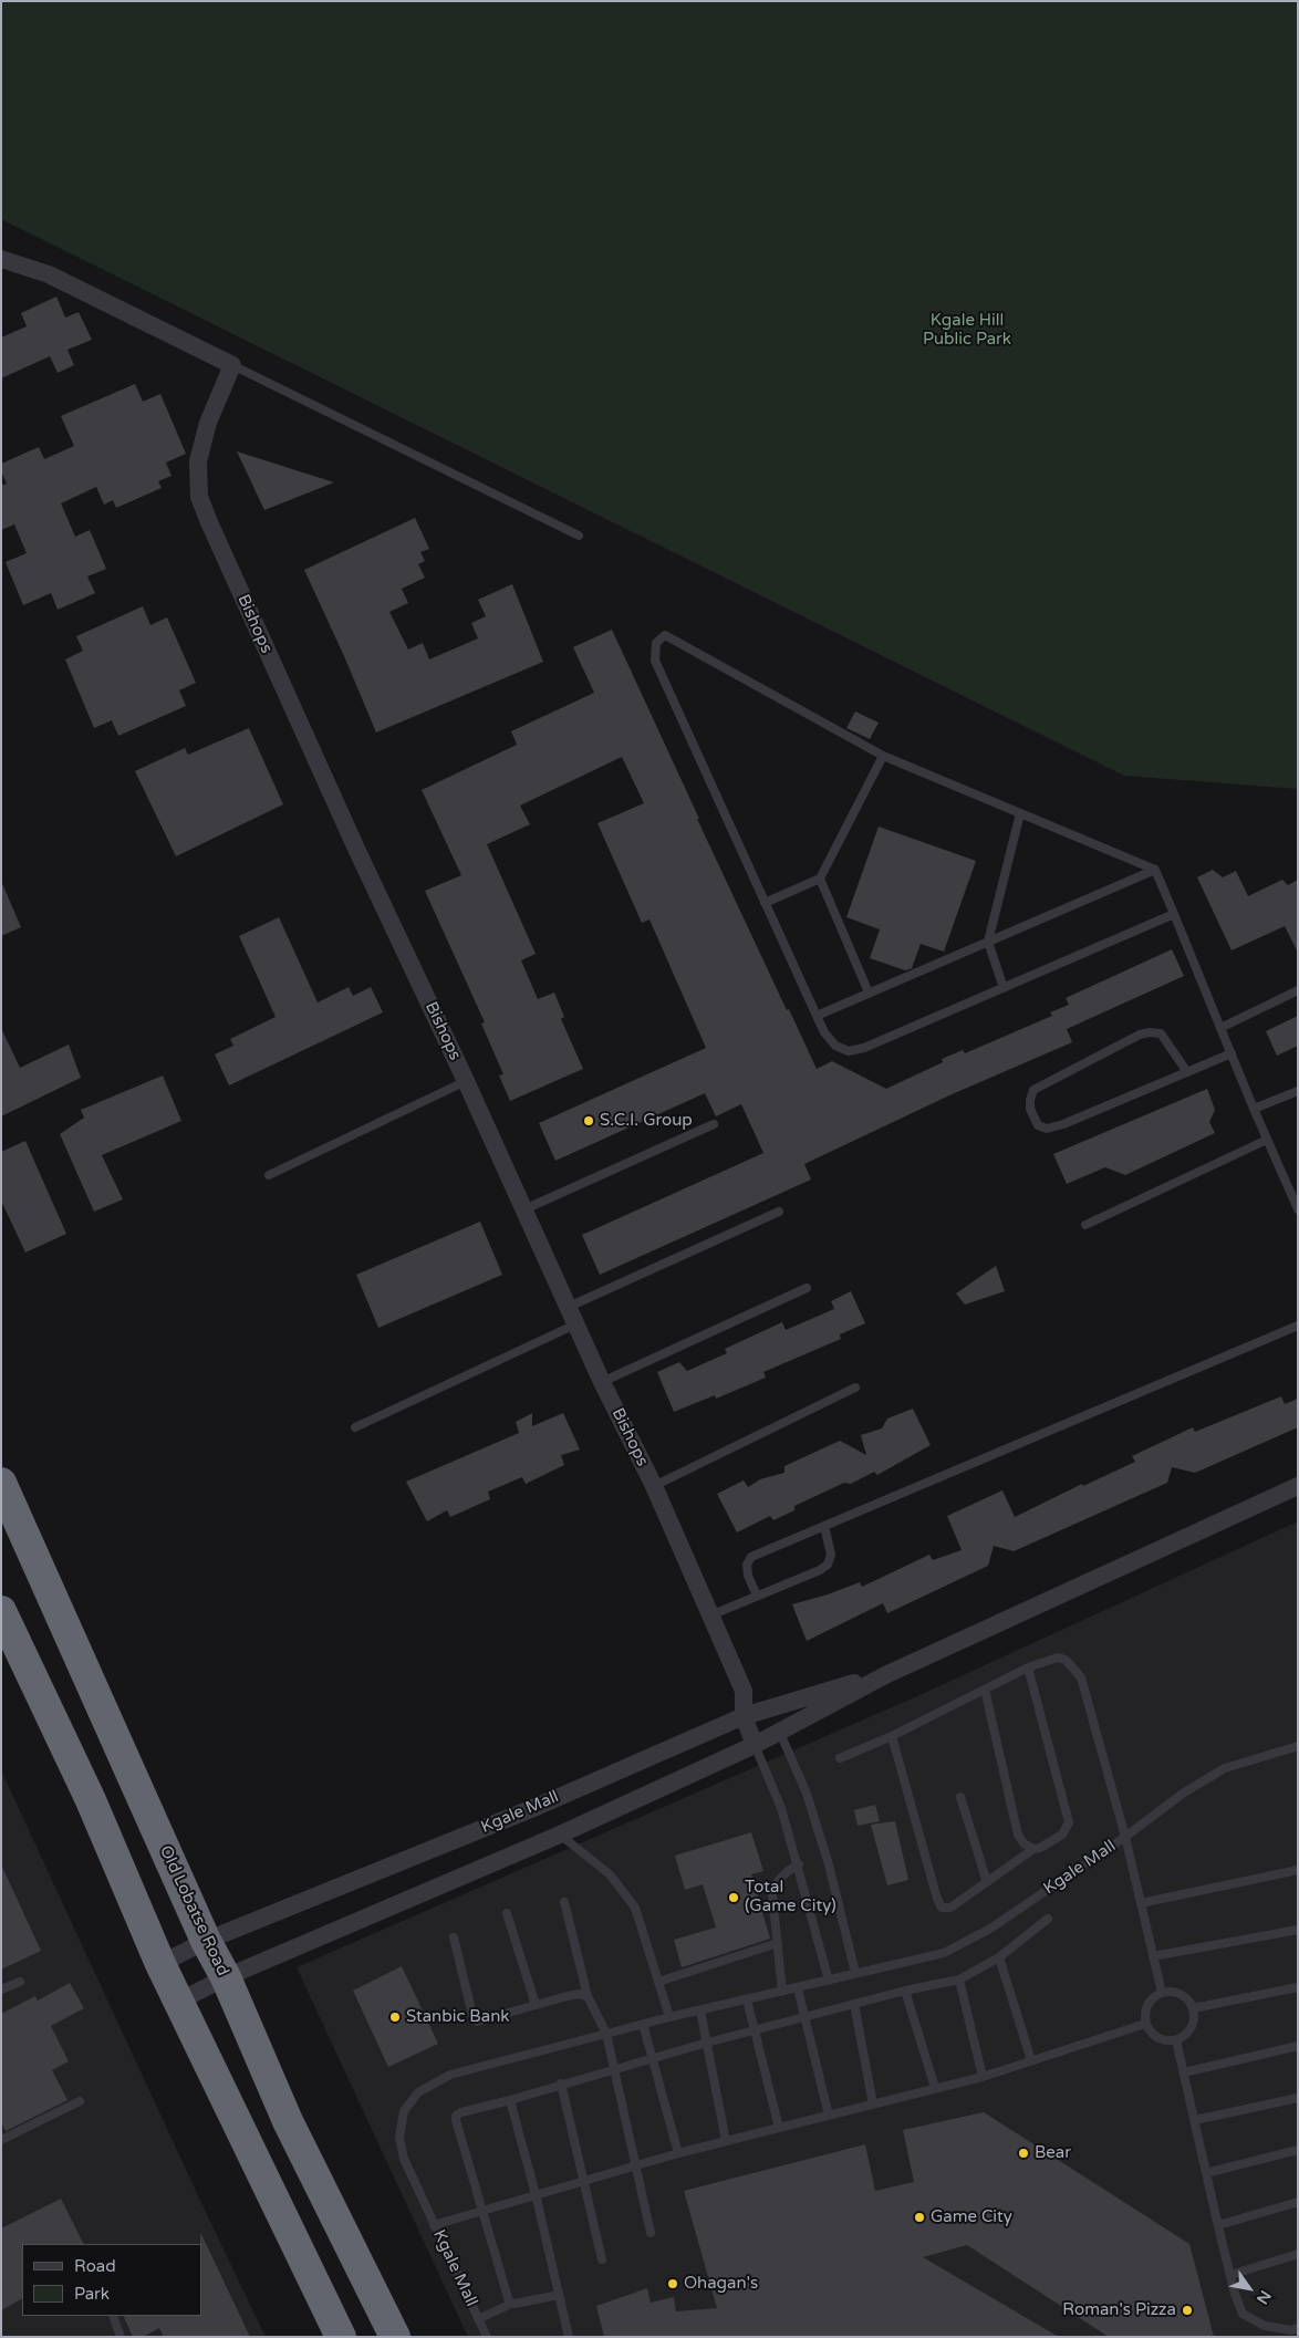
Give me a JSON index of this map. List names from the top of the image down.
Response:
{
  "streets": {
    "highway": ["Old Lobatse Road"],
    "street": ["Bishops", "Kgale Mall"]
  },
  "crossings": [
    ["Bishops", "Kgale Mall"],
    ["Kgale Mall", "Old Lobatse Road"]
  ],
  "parks": ["Kgale Hill Public Park"],
  "places": [
    "S.C.I. Group",
    "Total (Game City)",
    "Stanbic Bank",
    "Bear",
    "Game City",
    "Ohagan's",
    "Roman's Pizza"
  ],
  "legend": ["Road", "Park"],
  "north": "bottom right"
}
